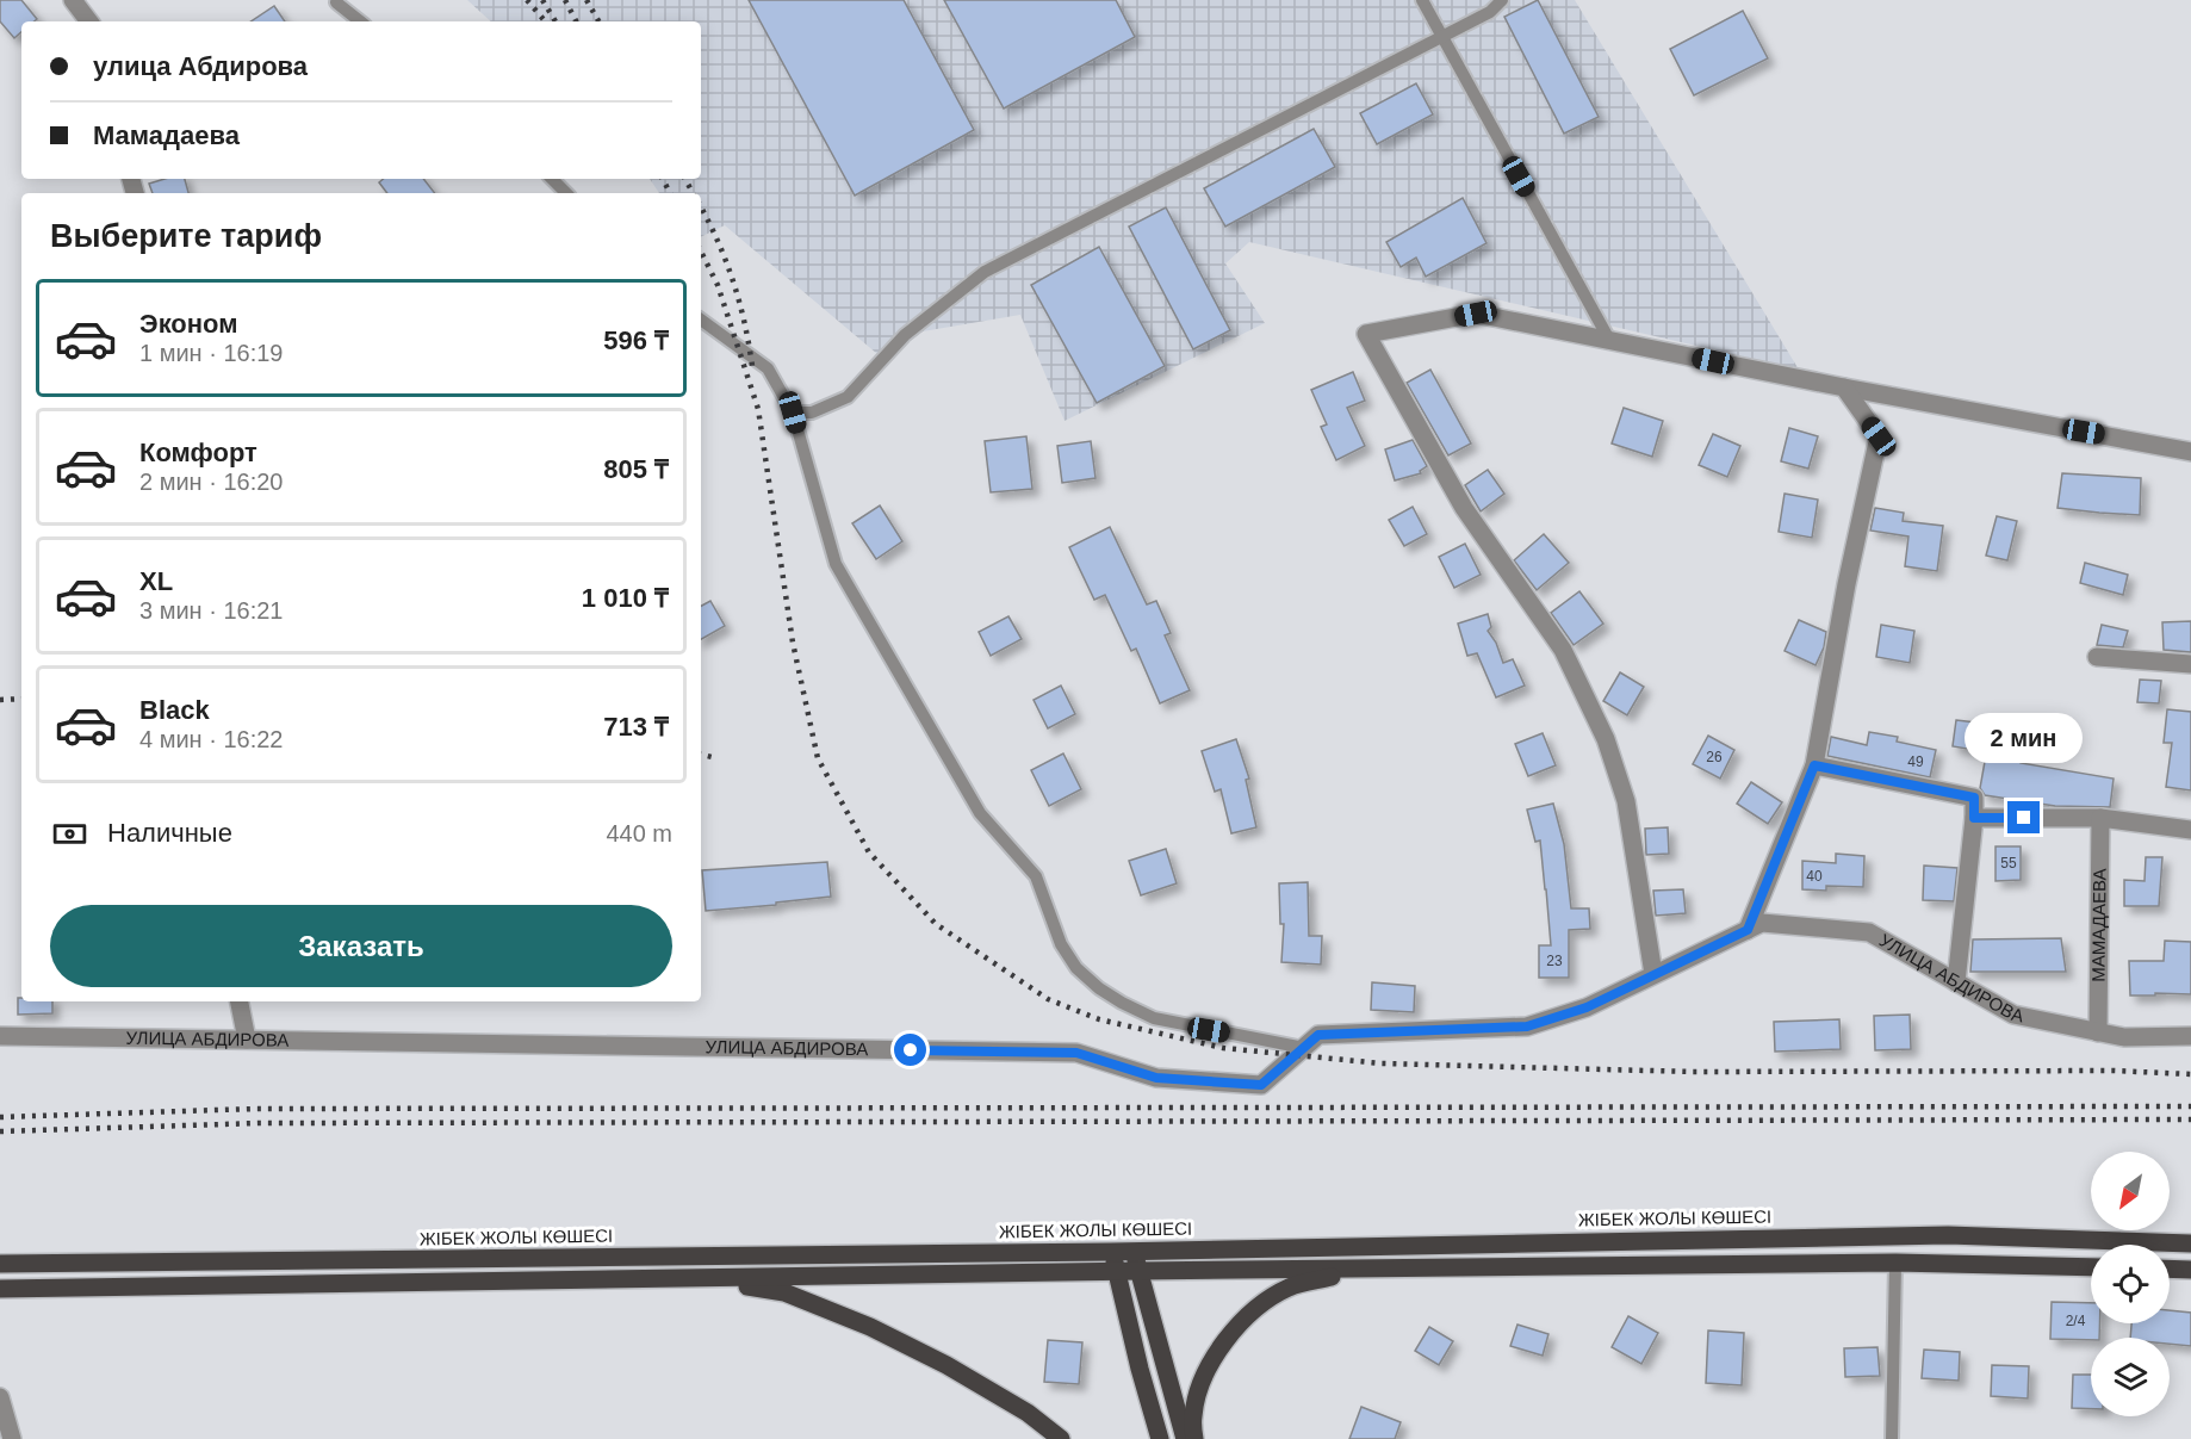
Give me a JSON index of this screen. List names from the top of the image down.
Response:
{
  "streets": {
    "main road": ["ЖІБЕК ЖОЛЫ КӨШЕСІ"],
    "street": ["МАМАДАЕВА", "УЛИЦА АБДИРОВА"]
  },
  "crossings": [
    ["МАМАДАЕВА", "УЛИЦА АБДИРОВА"]
  ],
  "house_numbers": [
    "26",
    "49",
    "55",
    "40",
    "23",
    "2/4"
  ],
  "north": "bottom left",
  "page": {
    "banner": ["улица Абдирова", "Мамадаева"],
    "heading": "Выберите тариф",
    "list": [
      {
        "name": "Эконом",
        "note": "1 мин · 16:19",
        "value": "596 ₸"
      },
      {
        "name": "Комфорт",
        "note": "2 мин · 16:20",
        "value": "805 ₸"
      },
      {
        "name": "XL",
        "note": "3 мин · 16:21",
        "value": "1 010 ₸"
      },
      {
        "name": "Black",
        "note": "4 мин · 16:22",
        "value": "713 ₸"
      }
    ],
    "bubble": "2 мин",
    "pay": ["Наличные", "440 m"],
    "buttons": "Заказать"
  }
}
